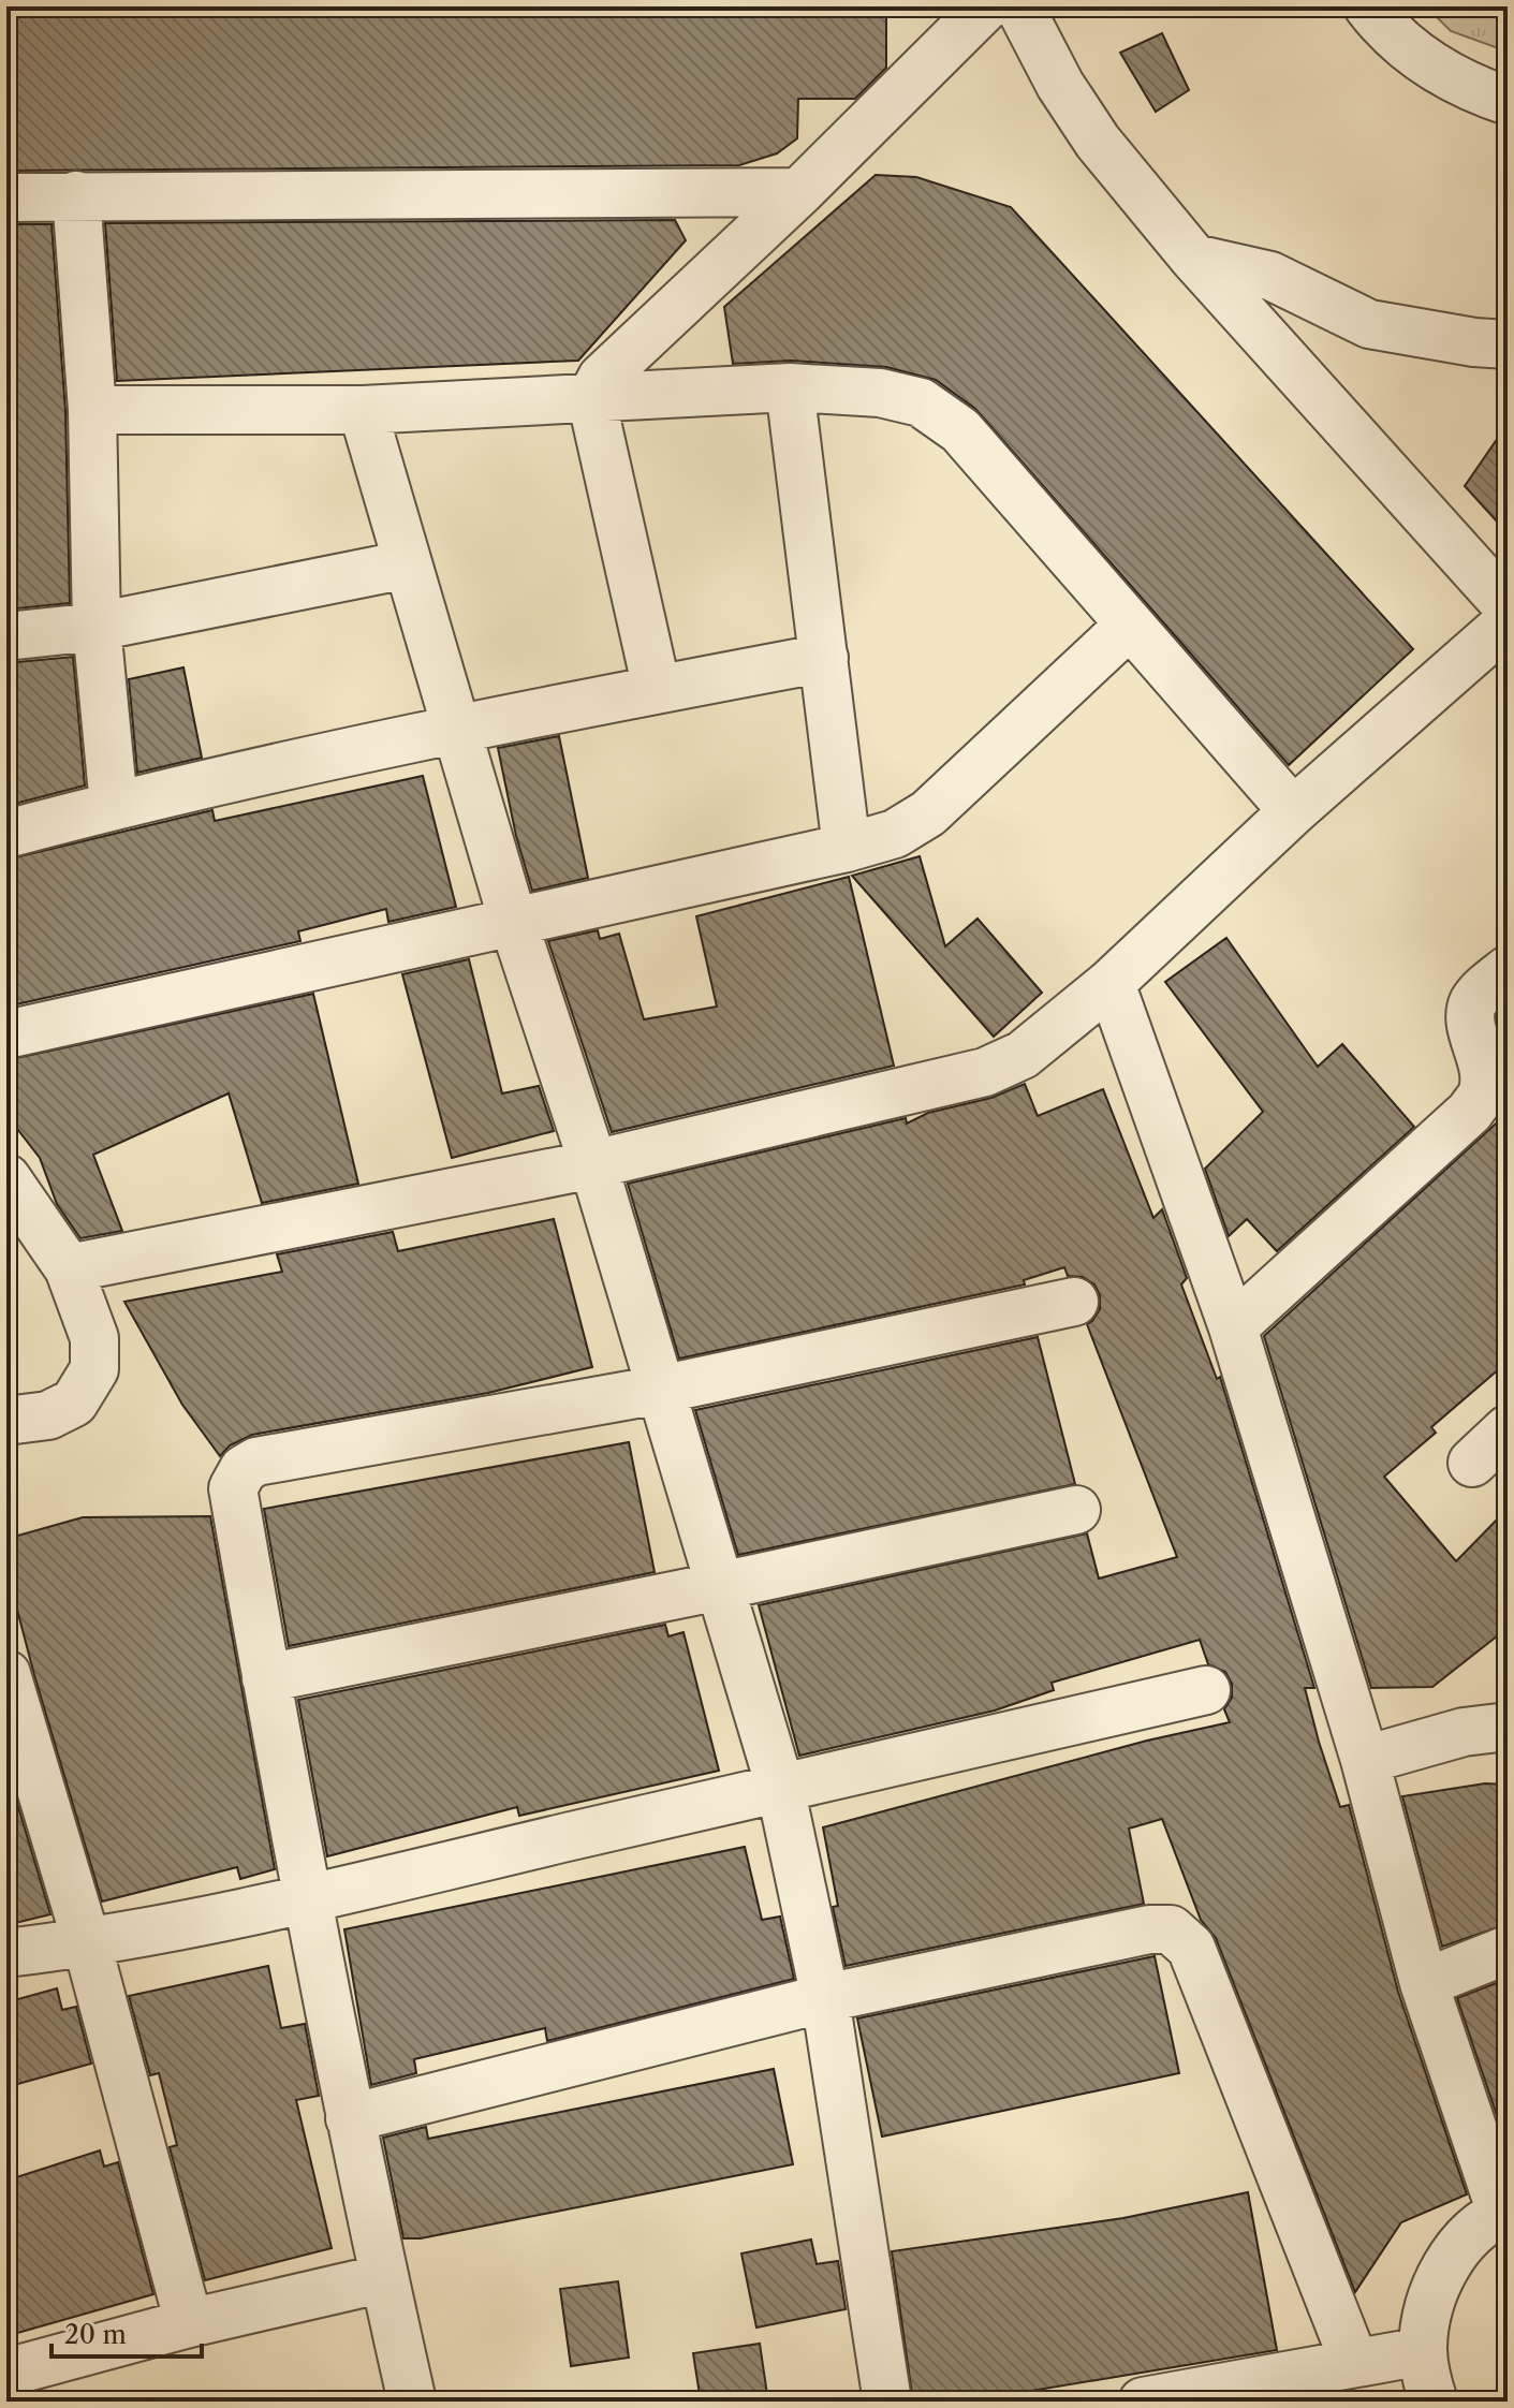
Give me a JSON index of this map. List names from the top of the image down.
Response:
{
  "scale_bar": "20 m"
}
